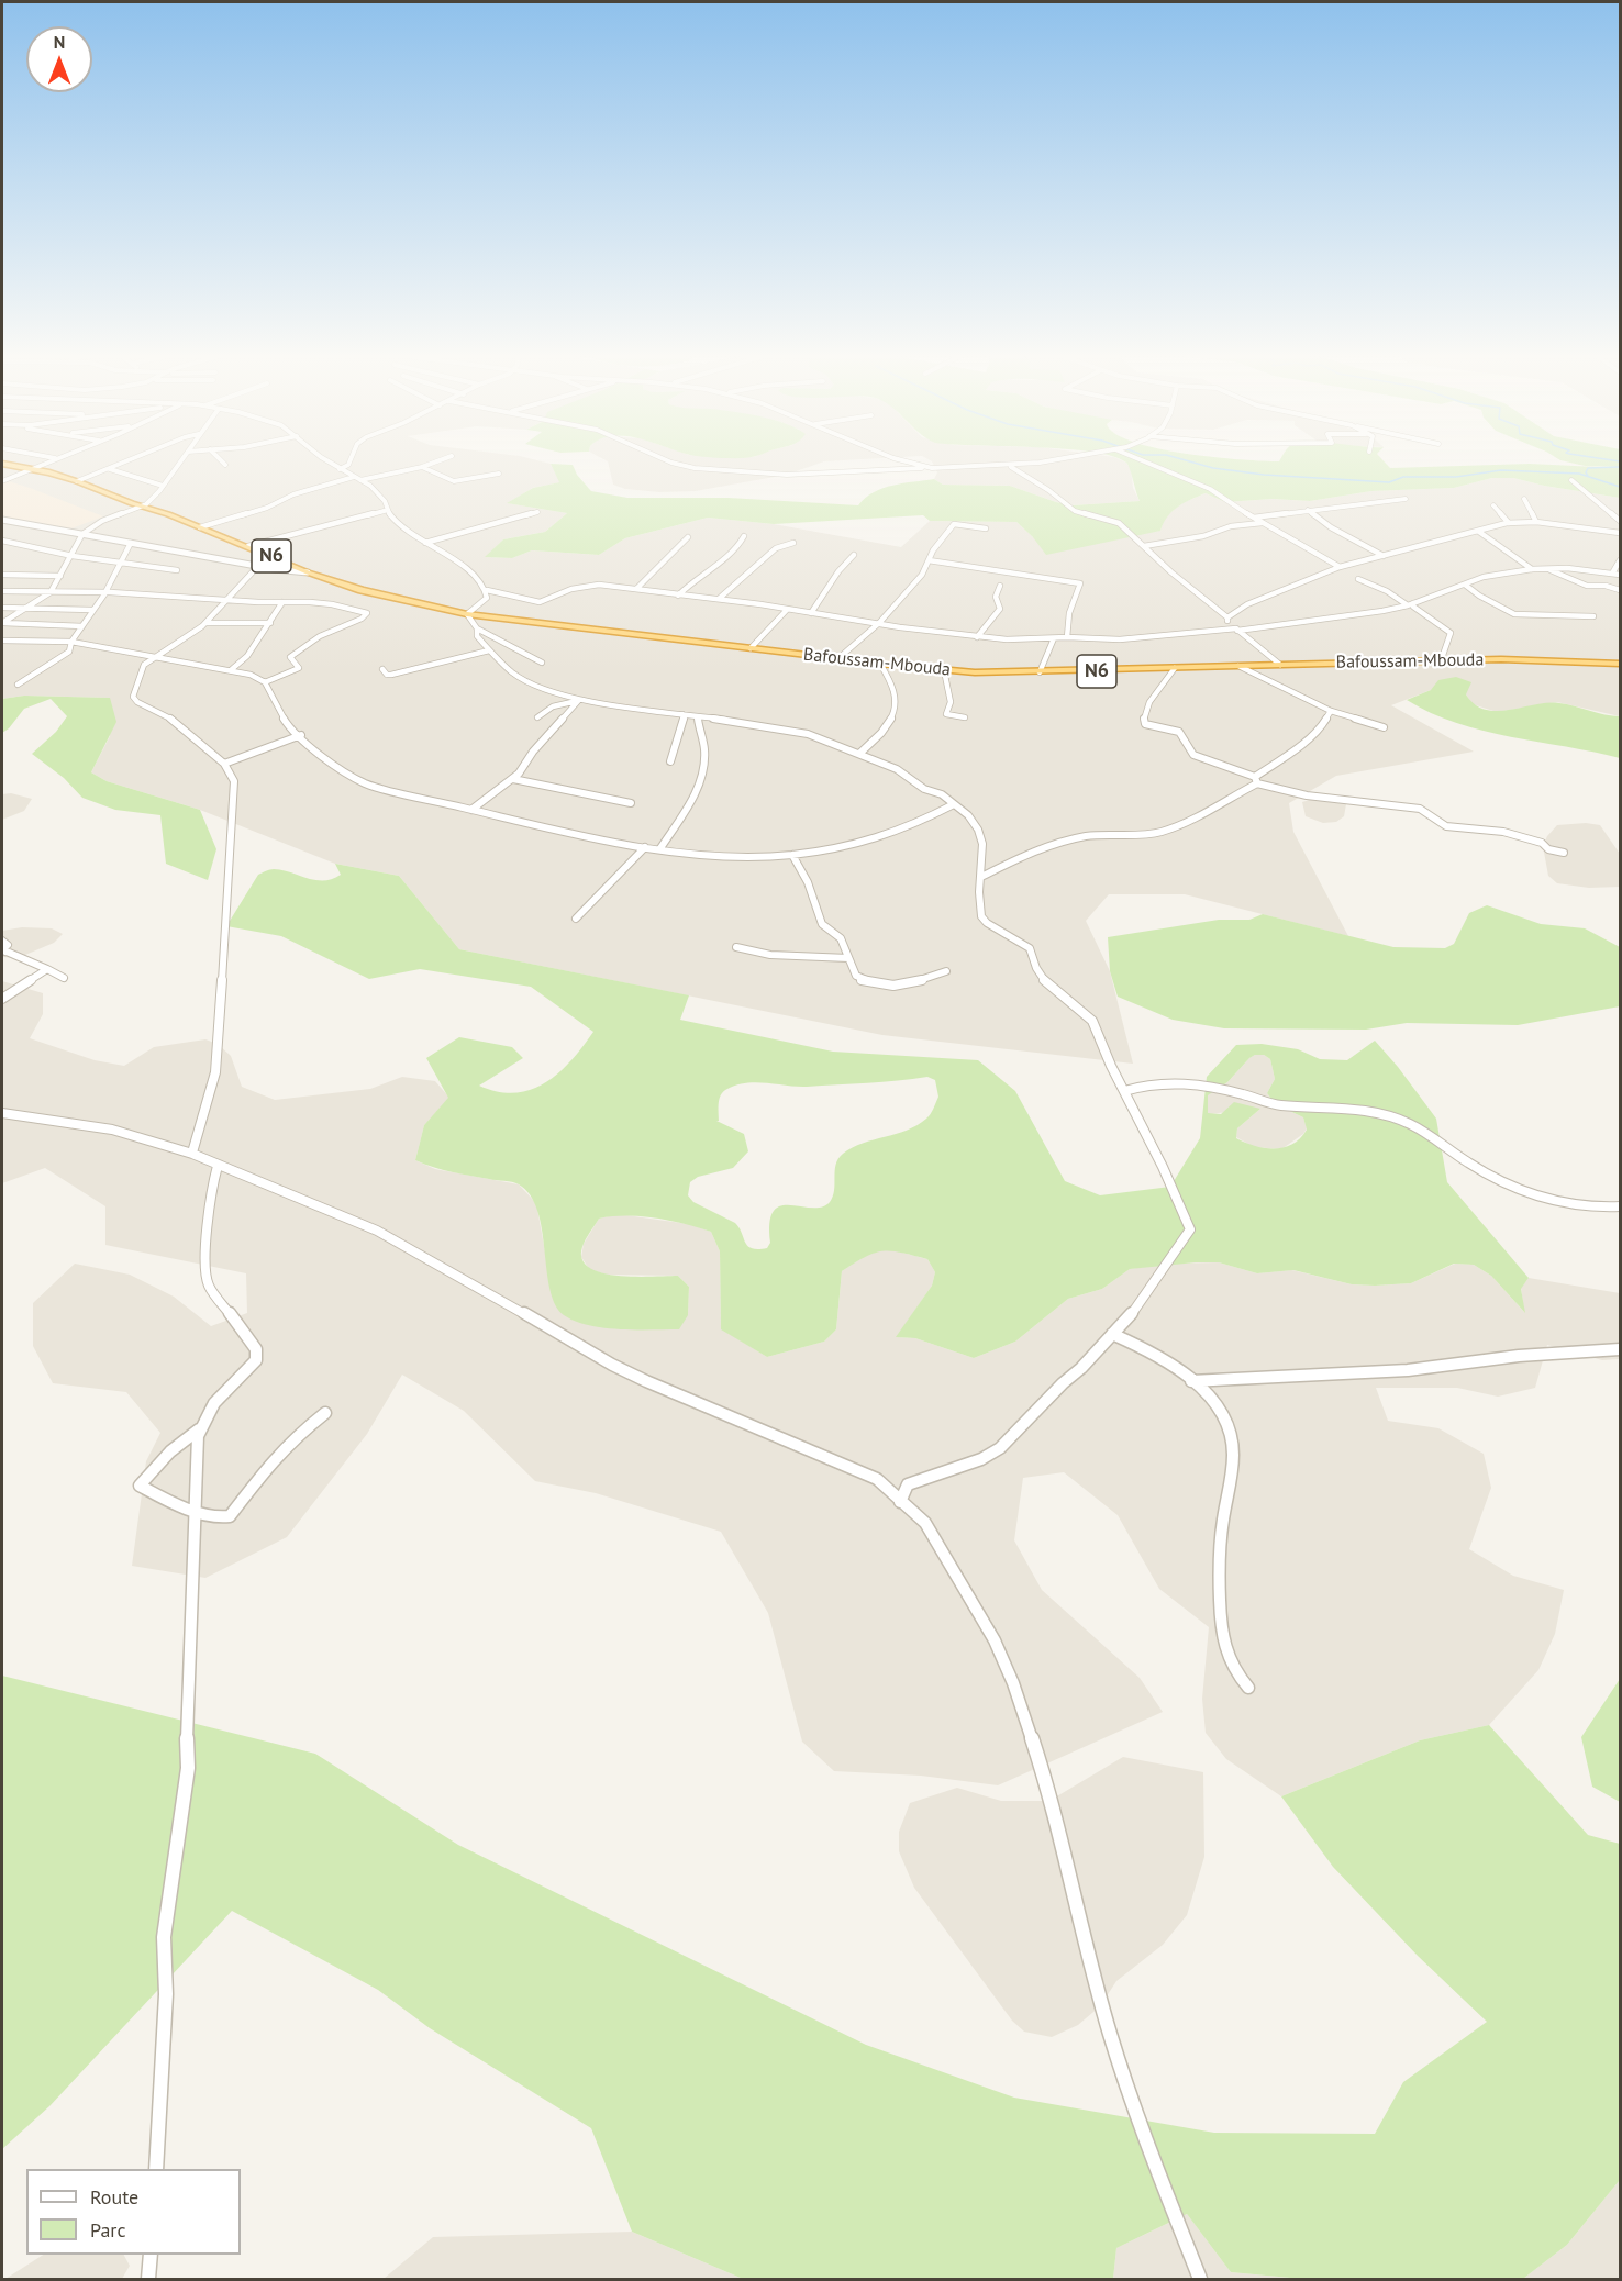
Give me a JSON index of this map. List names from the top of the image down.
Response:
{
  "streets": {
    "highway": ["N6", "Bafoussam-Mbouda"]
  },
  "legend": ["Route", "Parc"],
  "north": "top"
}
